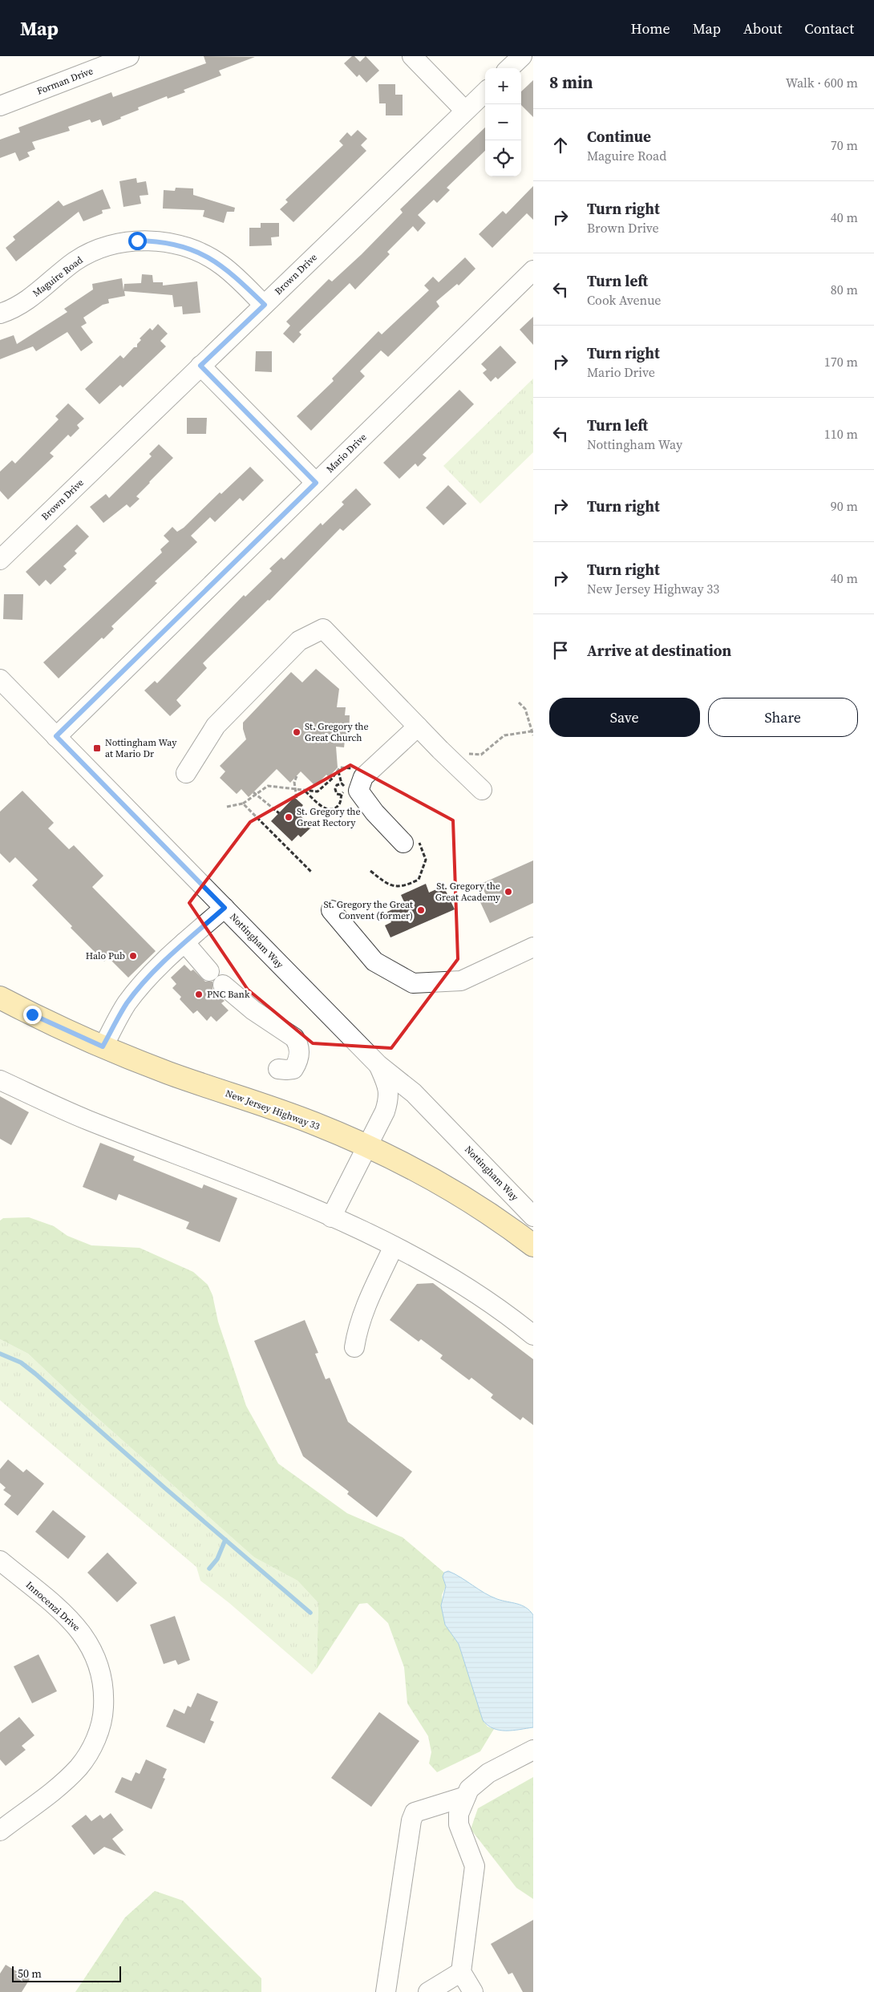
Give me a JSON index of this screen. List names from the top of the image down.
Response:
{
  "streets": {
    "main road": ["New Jersey Highway 33"],
    "street": [
      "Forman Drive",
      "Brown Drive",
      "Maguire Road",
      "Mario Drive",
      "Nottingham Way",
      "Innocenzi Drive"
    ]
  },
  "crossings": [
    ["Brown Drive", "Maguire Road"],
    ["Mario Drive", "Nottingham Way"],
    ["Nottingham Way", "New Jersey Highway 33"]
  ],
  "places": {
    "other": [
      "St. Gregory the Great Church",
      "St. Gregory the Great Rectory",
      "St. Gregory the Great Academy",
      "St. Gregory the Great Convent (former)",
      "Halo Pub",
      "PNC Bank"
    ],
    "transit": ["Nottingham Way at Mario Dr"]
  },
  "scale_bar": "50 m",
  "page": {
    "header": "Map",
    "nav": [
      "Home",
      "Map",
      "About",
      "Contact"
    ],
    "heading": ["8 min", "Walk · 600 m"],
    "map_buttons": ["+", "−"],
    "list": [
      ["Continue", "Maguire Road", "70 m"],
      ["Turn right", "Brown Drive", "40 m"],
      ["Turn left", "Cook Avenue", "80 m"],
      ["Turn right", "Mario Drive", "170 m"],
      ["Turn left", "Nottingham Way", "110 m"],
      ["Turn right", "90 m"],
      ["Turn right", "New Jersey Highway 33", "40 m"],
      "Arrive at destination"
    ],
    "buttons": ["Save", "Share"],
    "scale": "50 m"
  }
}
